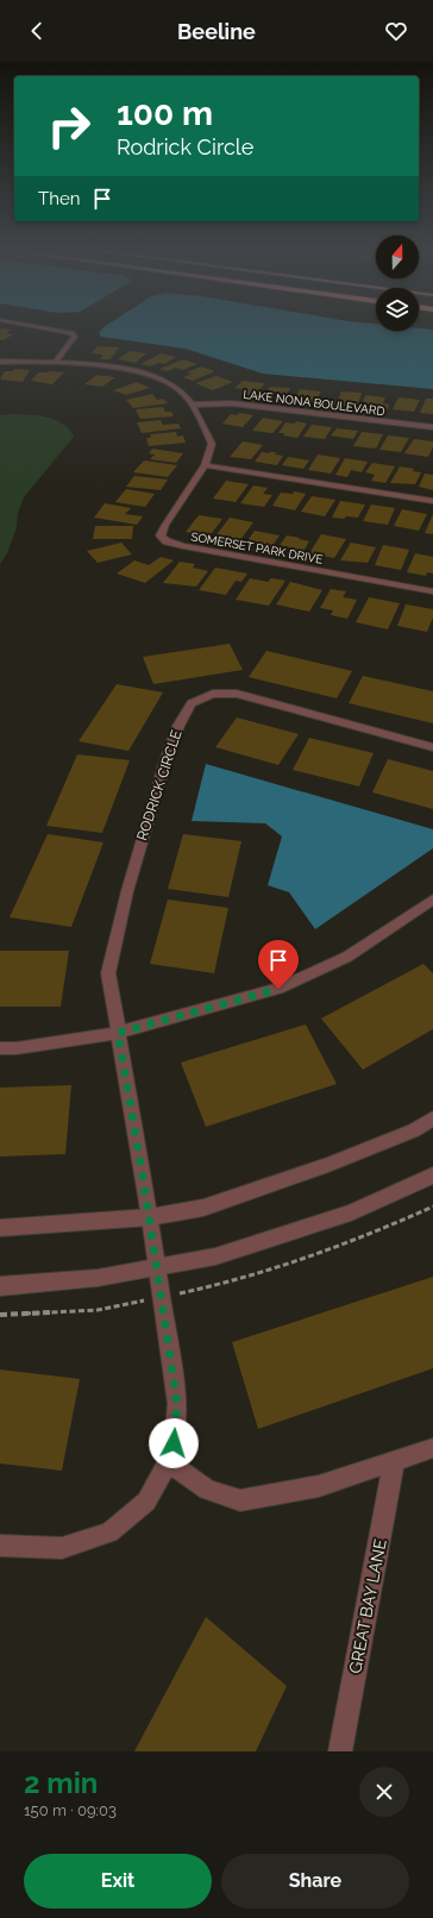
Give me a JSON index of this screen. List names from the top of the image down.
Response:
{
  "streets": {
    "street": [
      "LAKE NONA BOULEVARD",
      "SOMERSET PARK DRIVE",
      "RODRICK CIRCLE",
      "GREAT BAY LANE"
    ]
  },
  "crossings": [
    ["LAKE NONA BOULEVARD", "SOMERSET PARK DRIVE"]
  ],
  "north": "top",
  "page": {
    "header": "Beeline",
    "turn": ["100 m", "Rodrick Circle"],
    "then": "Then",
    "heading": ["2 min", "150 m · 09:03"],
    "buttons": ["Exit", "Share"]
  }
}
